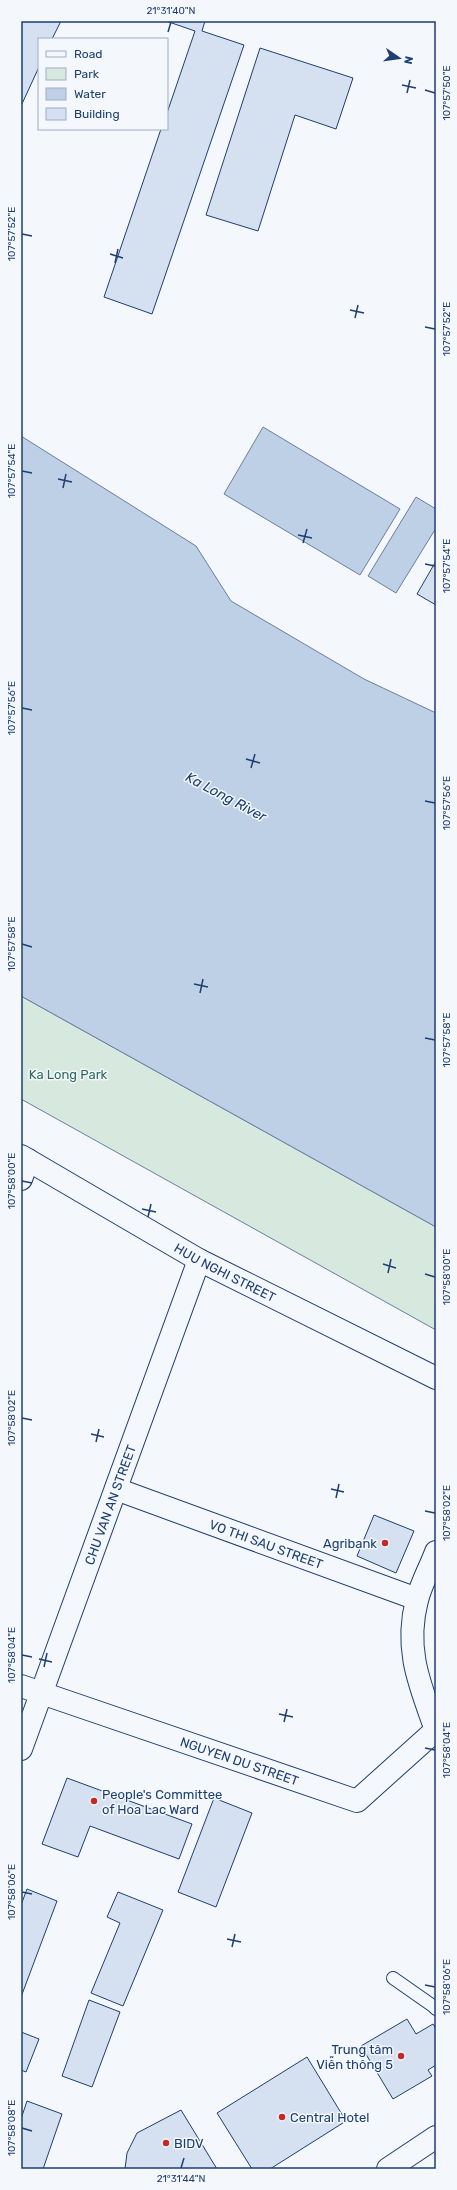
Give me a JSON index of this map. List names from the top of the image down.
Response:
{
  "streets": {
    "street": [
      "HUU NGHI STREET",
      "CHU VAN AN STREET",
      "VO THI SAU STREET",
      "NGUYEN DU STREET"
    ]
  },
  "crossings": [
    ["HUU NGHI STREET", "CHU VAN AN STREET"],
    ["CHU VAN AN STREET", "VO THI SAU STREET"],
    ["CHU VAN AN STREET", "NGUYEN DU STREET"]
  ],
  "water": ["Ka Long River"],
  "parks": ["Ka Long Park"],
  "places": [
    "Agribank",
    "People's Committee of Hoa Lac Ward",
    "Trung tâm Viễn thông 5",
    "Central Hotel",
    "BIDV"
  ],
  "legend": [
    "Road",
    "Park",
    "Water",
    "Building"
  ],
  "north": "right",
  "coordinates": [
    "21°31'40\"N",
    "107°57'50\"E",
    "107°57'52\"E",
    "107°57'54\"E",
    "107°57'56\"E",
    "107°57'58\"E",
    "107°58'00\"E",
    "107°58'02\"E",
    "107°58'04\"E",
    "107°58'06\"E",
    "107°58'08\"E",
    "21°31'44\"N"
  ]
}
